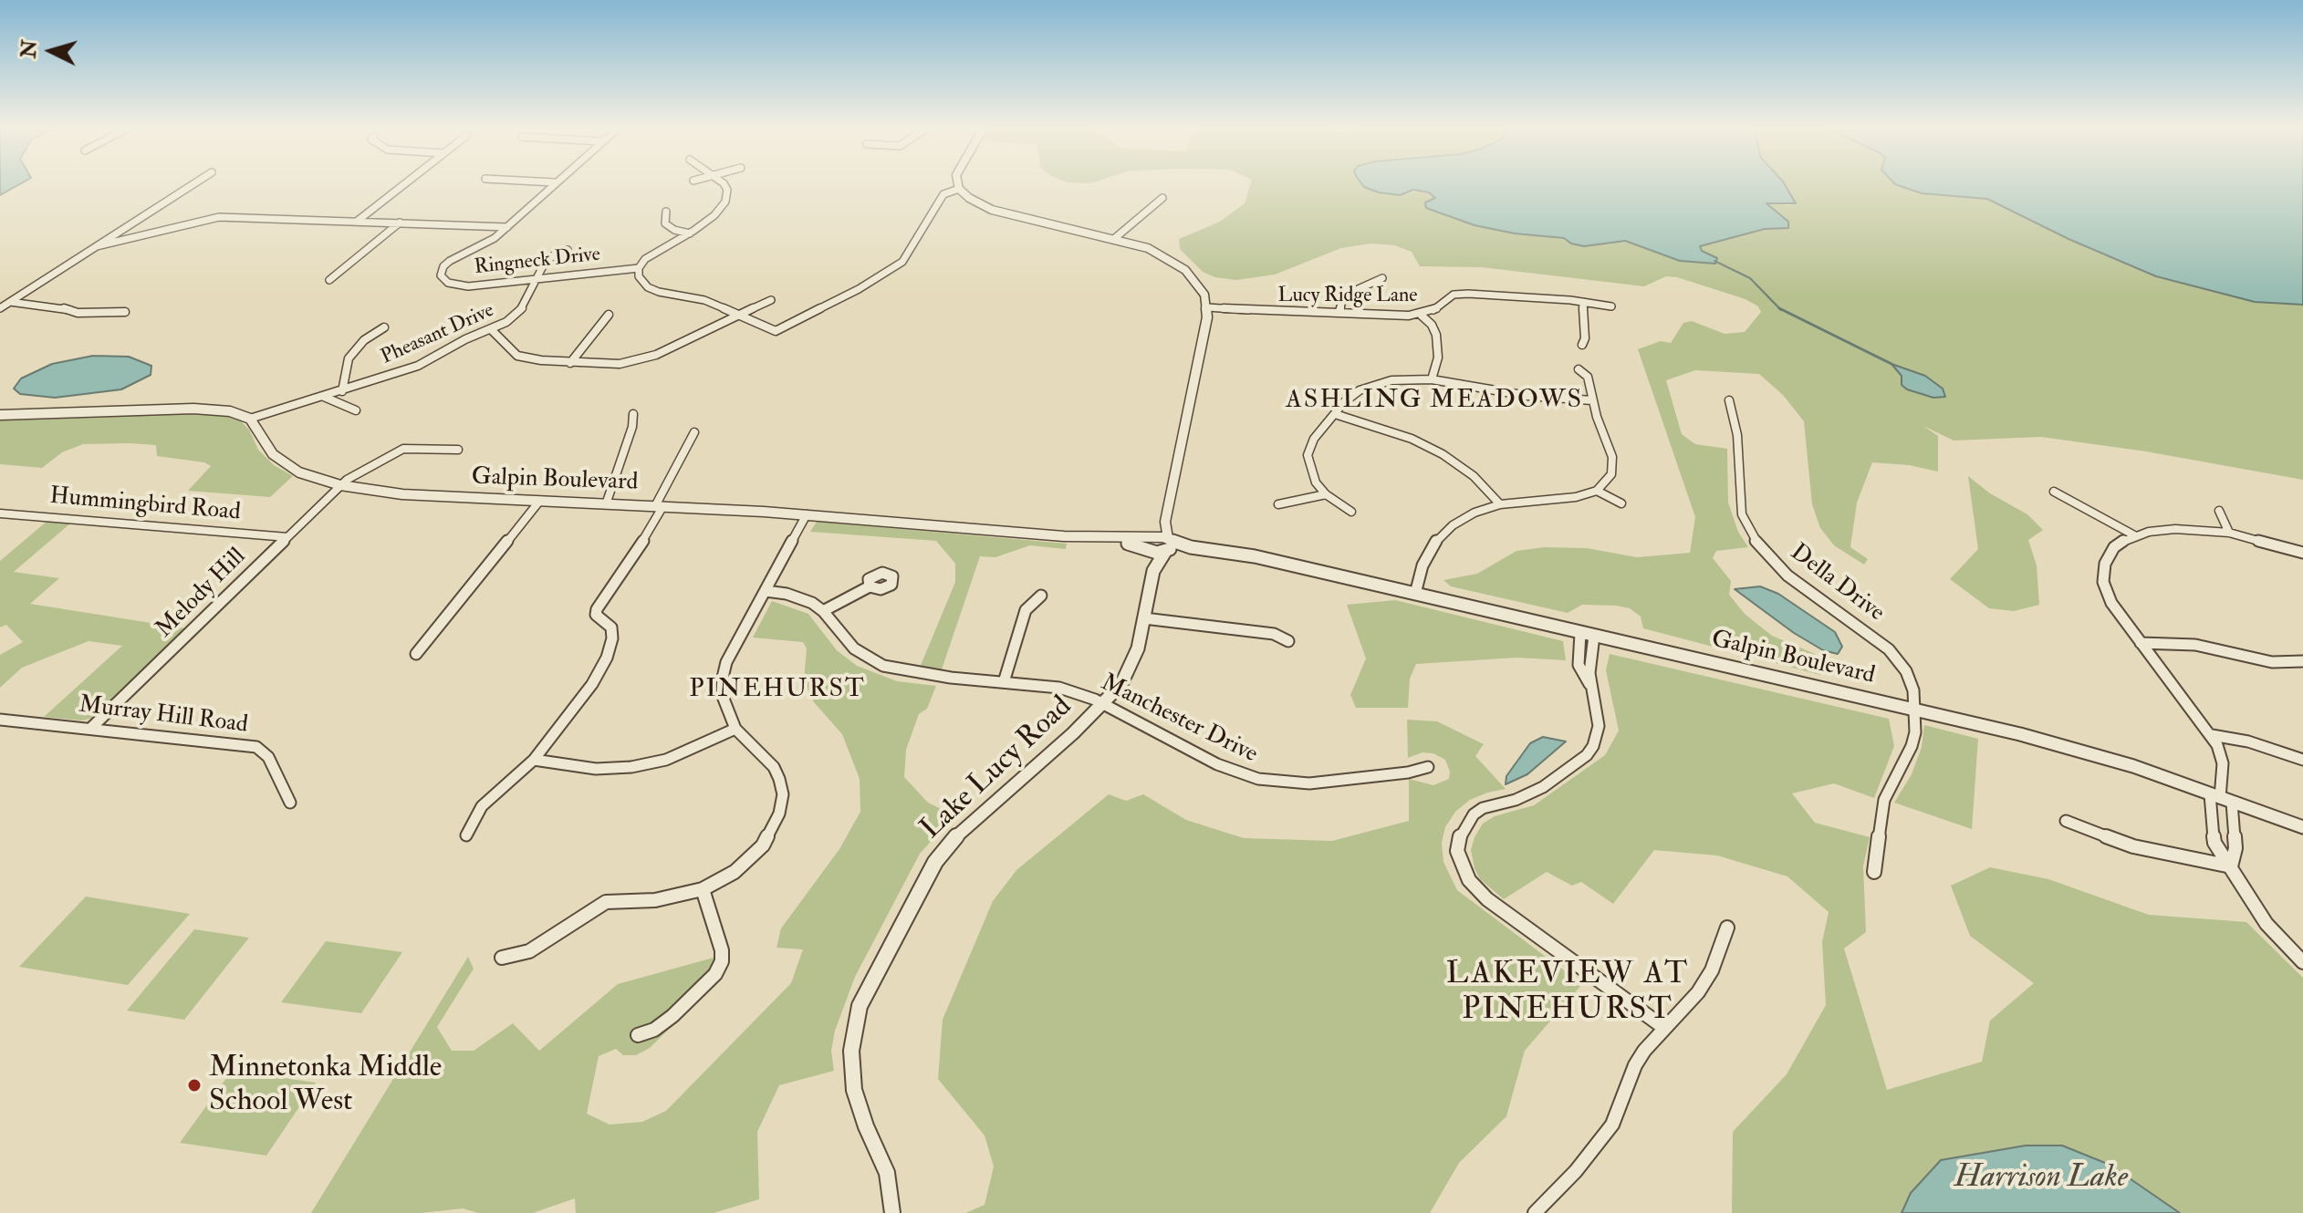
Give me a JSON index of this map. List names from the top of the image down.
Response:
{
  "streets": {
    "street": [
      "Ringneck Drive",
      "Lucy Ridge Lane",
      "Pheasant Drive",
      "Galpin Boulevard",
      "Hummingbird Road",
      "Della Drive",
      "Melody Hill",
      "Murray Hill Road",
      "Manchester Drive",
      "Lake Lucy Road"
    ]
  },
  "crossings": [
    ["Ringneck Drive", "Pheasant Drive"],
    ["Pheasant Drive", "Galpin Boulevard"],
    ["Galpin Boulevard", "Della Drive"],
    ["Galpin Boulevard", "Melody Hill"],
    ["Galpin Boulevard", "Lake Lucy Road"],
    ["Hummingbird Road", "Melody Hill"],
    ["Melody Hill", "Murray Hill Road"],
    ["Manchester Drive", "Lake Lucy Road"]
  ],
  "districts": ["ASHLING MEADOWS", "PINEHURST", "LAKEVIEW AT PINEHURST"],
  "water": ["Harrison Lake"],
  "places": ["Minnetonka Middle School West"],
  "north": "left"
}
